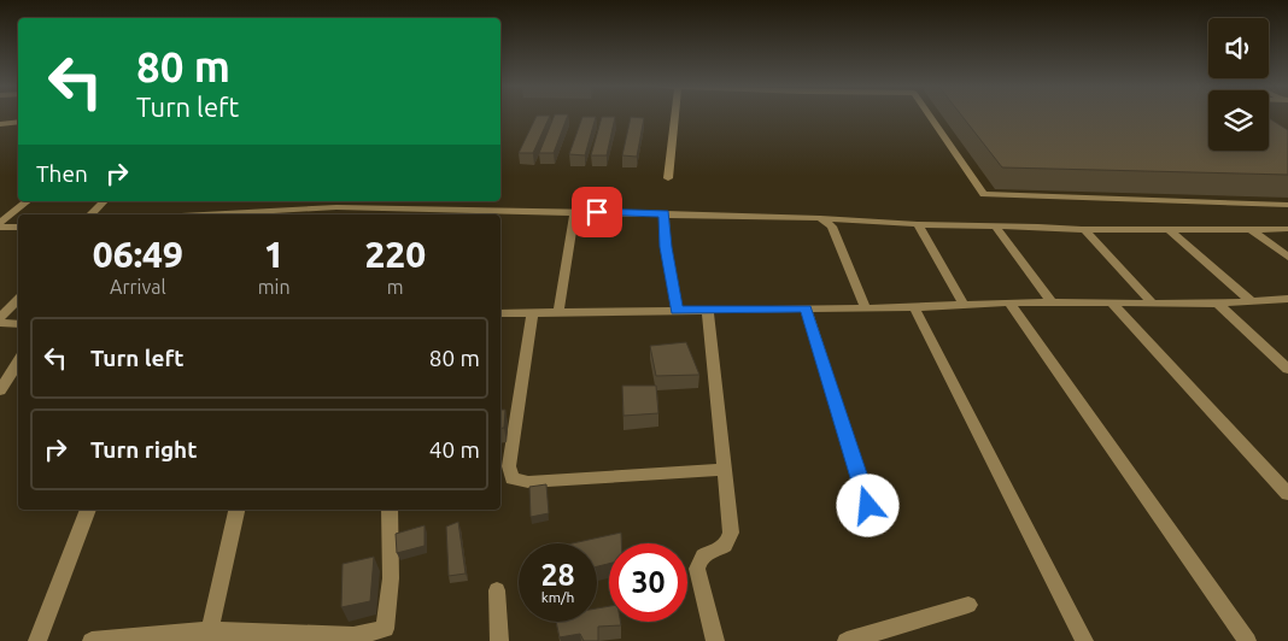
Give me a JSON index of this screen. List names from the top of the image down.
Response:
{
  "page": {
    "turn": ["80 m", "Turn left"],
    "then": "Then",
    "eta": [
      "06:49",
      "Arrival",
      "1",
      "min",
      "220",
      "m"
    ],
    "list": [
      {
        "name": "Turn left",
        "value": "80 m"
      },
      {
        "name": "Turn right",
        "value": "40 m"
      }
    ],
    "speed": "28 km/h",
    "limit": "30"
  }
}
